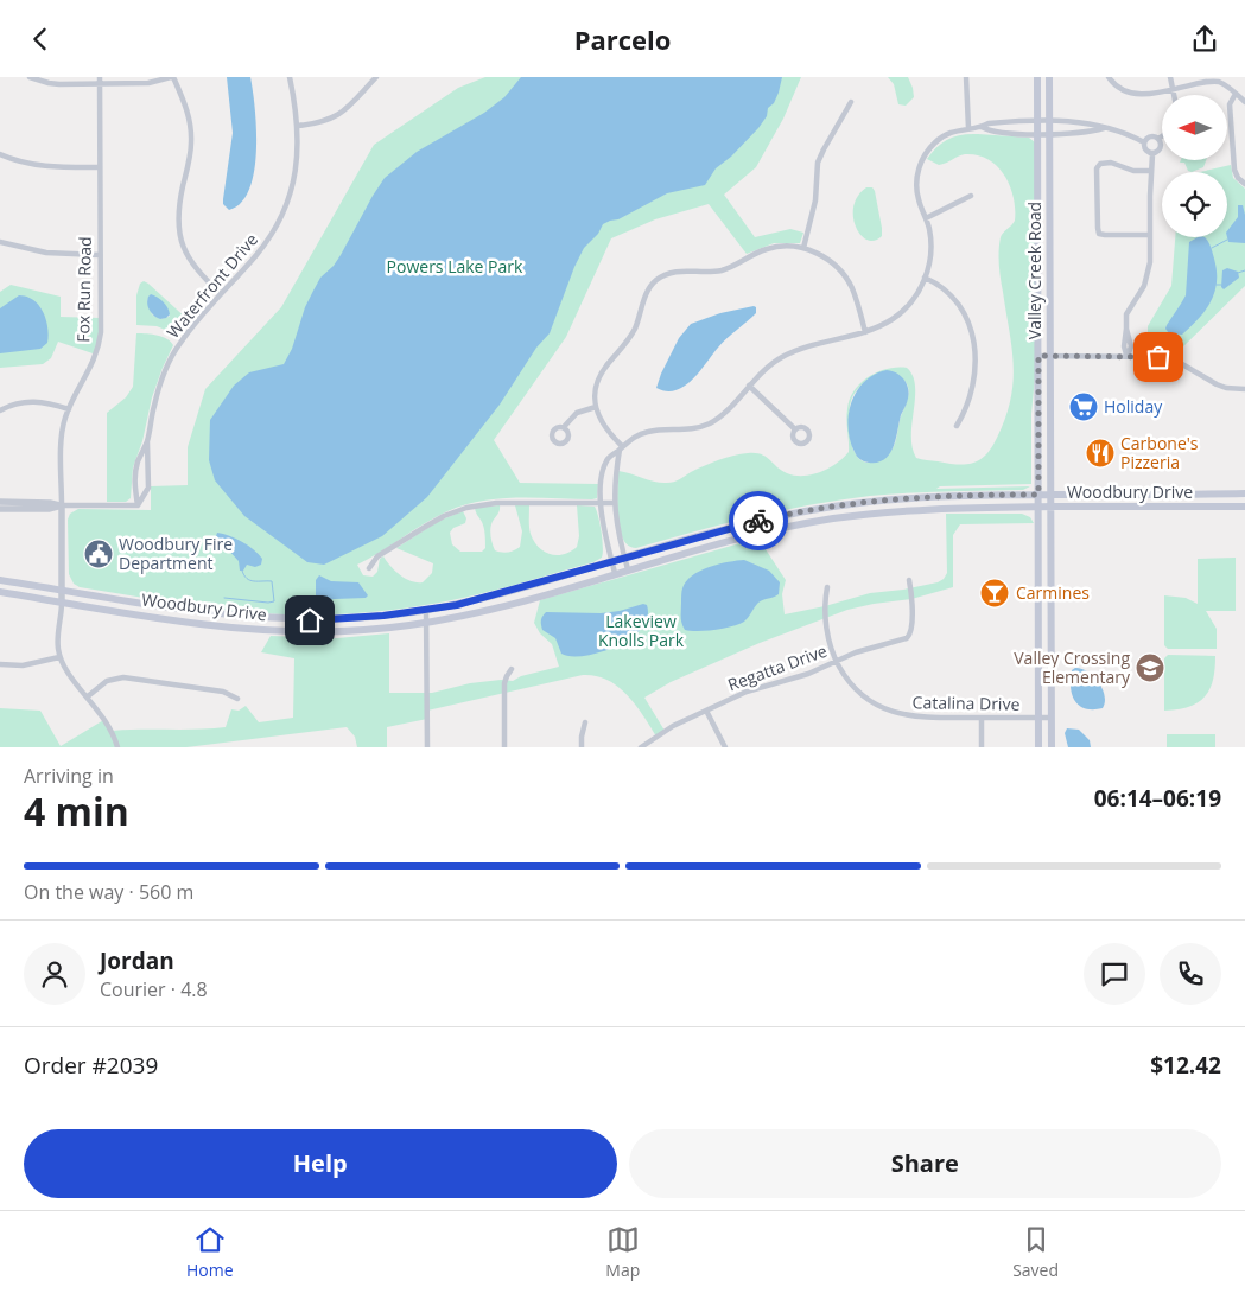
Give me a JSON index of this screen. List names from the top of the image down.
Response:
{
  "streets": {
    "main road": ["Valley Creek Road", "Woodbury Drive"],
    "street": [
      "Waterfront Drive",
      "Fox Run Road",
      "Regatta Drive",
      "Catalina Drive"
    ]
  },
  "crossings": [
    ["Valley Creek Road", "Woodbury Drive"],
    ["Valley Creek Road", "Catalina Drive"],
    ["Fox Run Road", "Woodbury Drive"],
    ["Regatta Drive", "Catalina Drive"]
  ],
  "parks": ["Powers Lake Park", "Lakeview Knolls Park"],
  "places": {
    "supermarket": ["Holiday"],
    "restaurant": ["Carbone's Pizzeria"],
    "public building": ["Woodbury Fire Department"],
    "bar": ["Carmines"],
    "school or university": ["Valley Crossing Elementary"]
  },
  "north": "left",
  "page": {
    "header": "Parcelo",
    "heading": ["4 min", "Arriving in", "06:14–06:19"],
    "panel": [
      "Jordan",
      "Courier · 4.8",
      "Order #2039",
      "$12.42"
    ],
    "bar": "On the way · 560 m",
    "buttons": ["Help", "Share"],
    "tabs": ["Home", "Map", "Saved"]
  }
}
